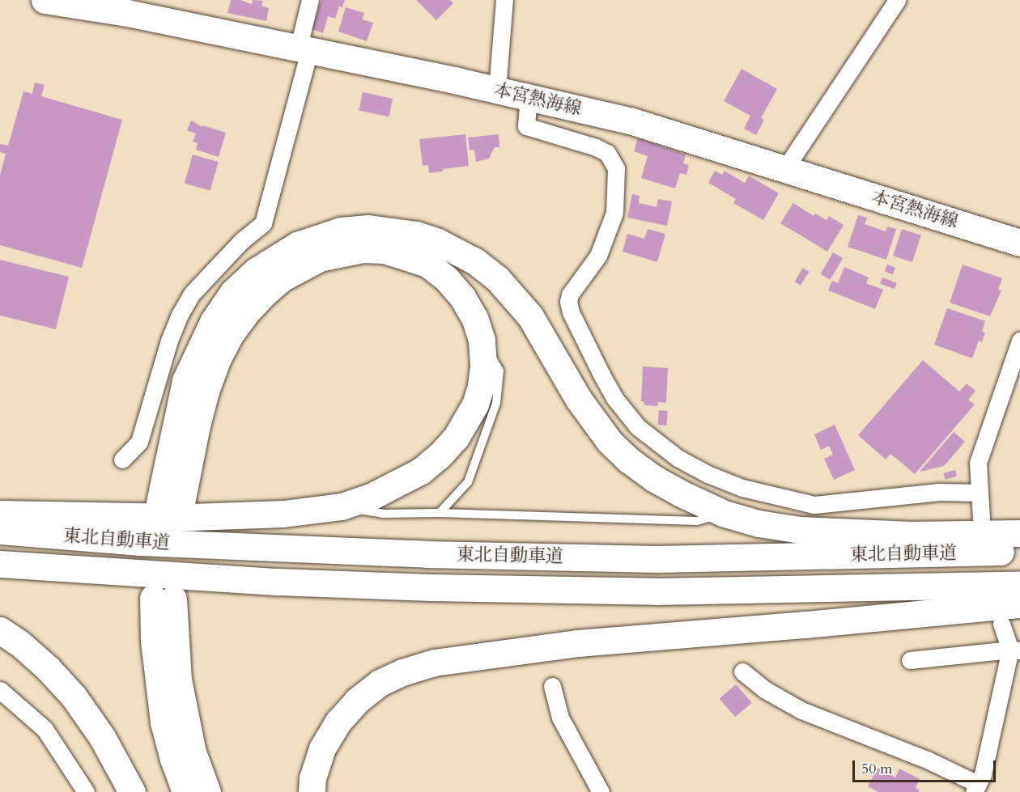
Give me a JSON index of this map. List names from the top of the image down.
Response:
{
  "streets": {
    "main road": ["本宮熱海線", "東北自動車道"]
  },
  "scale_bar": "50 m"
}
